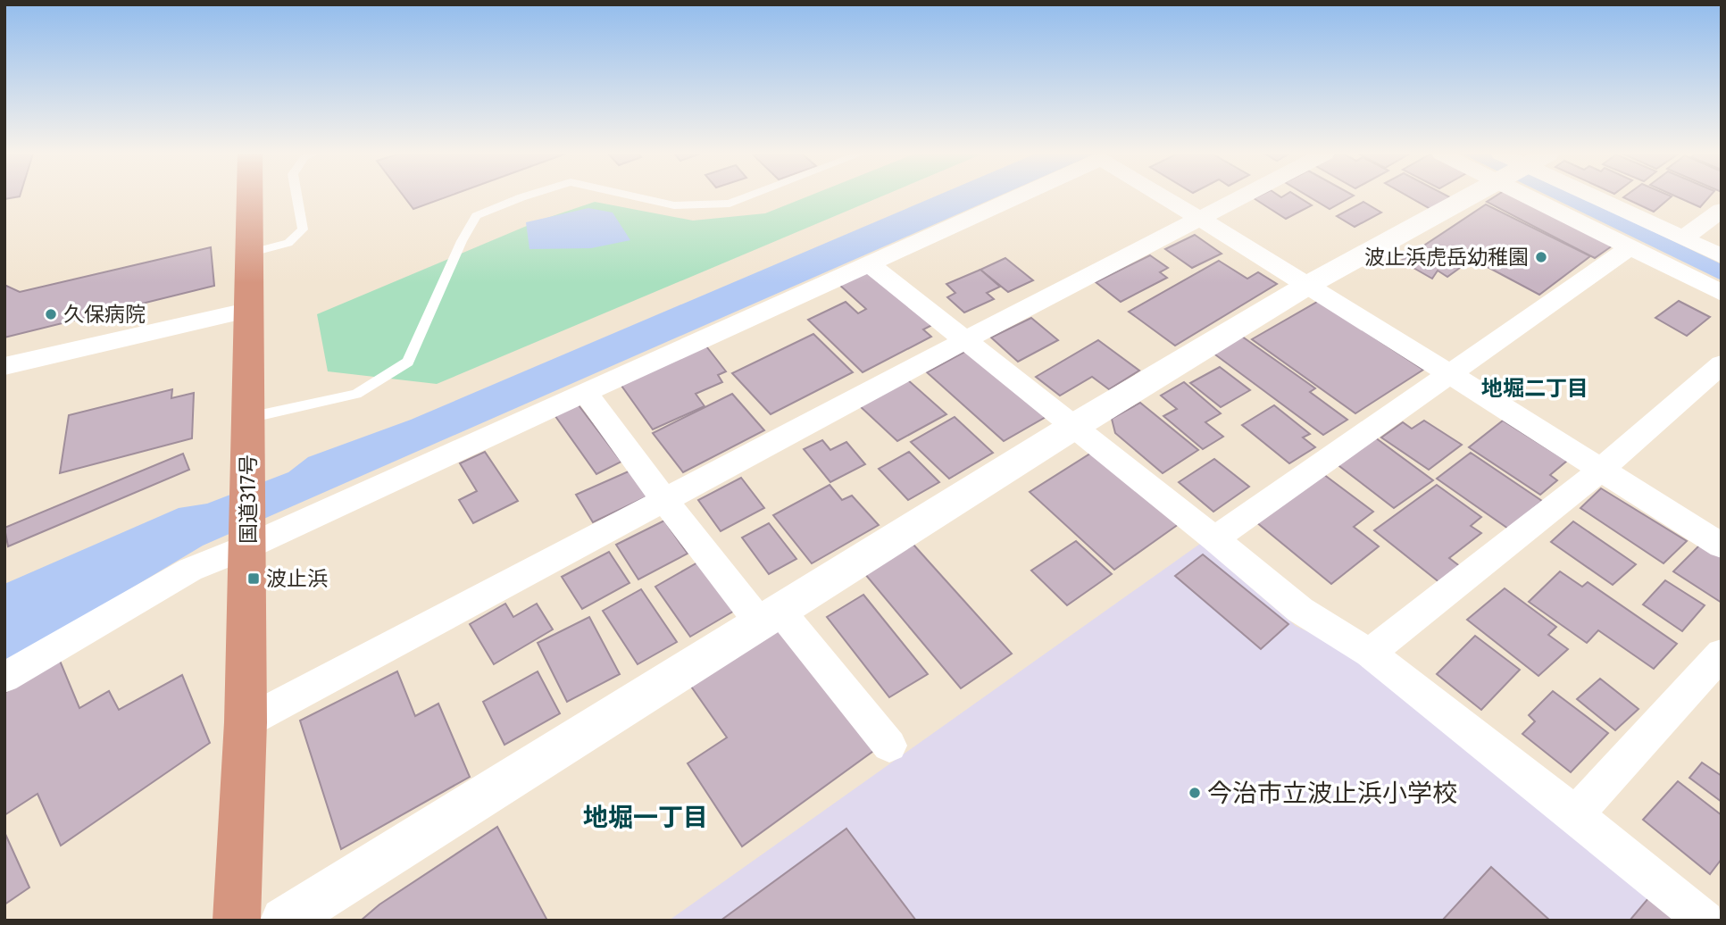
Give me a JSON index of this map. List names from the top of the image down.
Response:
{
  "streets": {
    "highway": ["国道317号"]
  },
  "districts": ["地堀二丁目", "地堀一丁目"],
  "places": {
    "other": ["波止浜虎岳幼稚園", "久保病院", "今治市立波止浜小学校"],
    "transit": ["波止浜"]
  }
}
